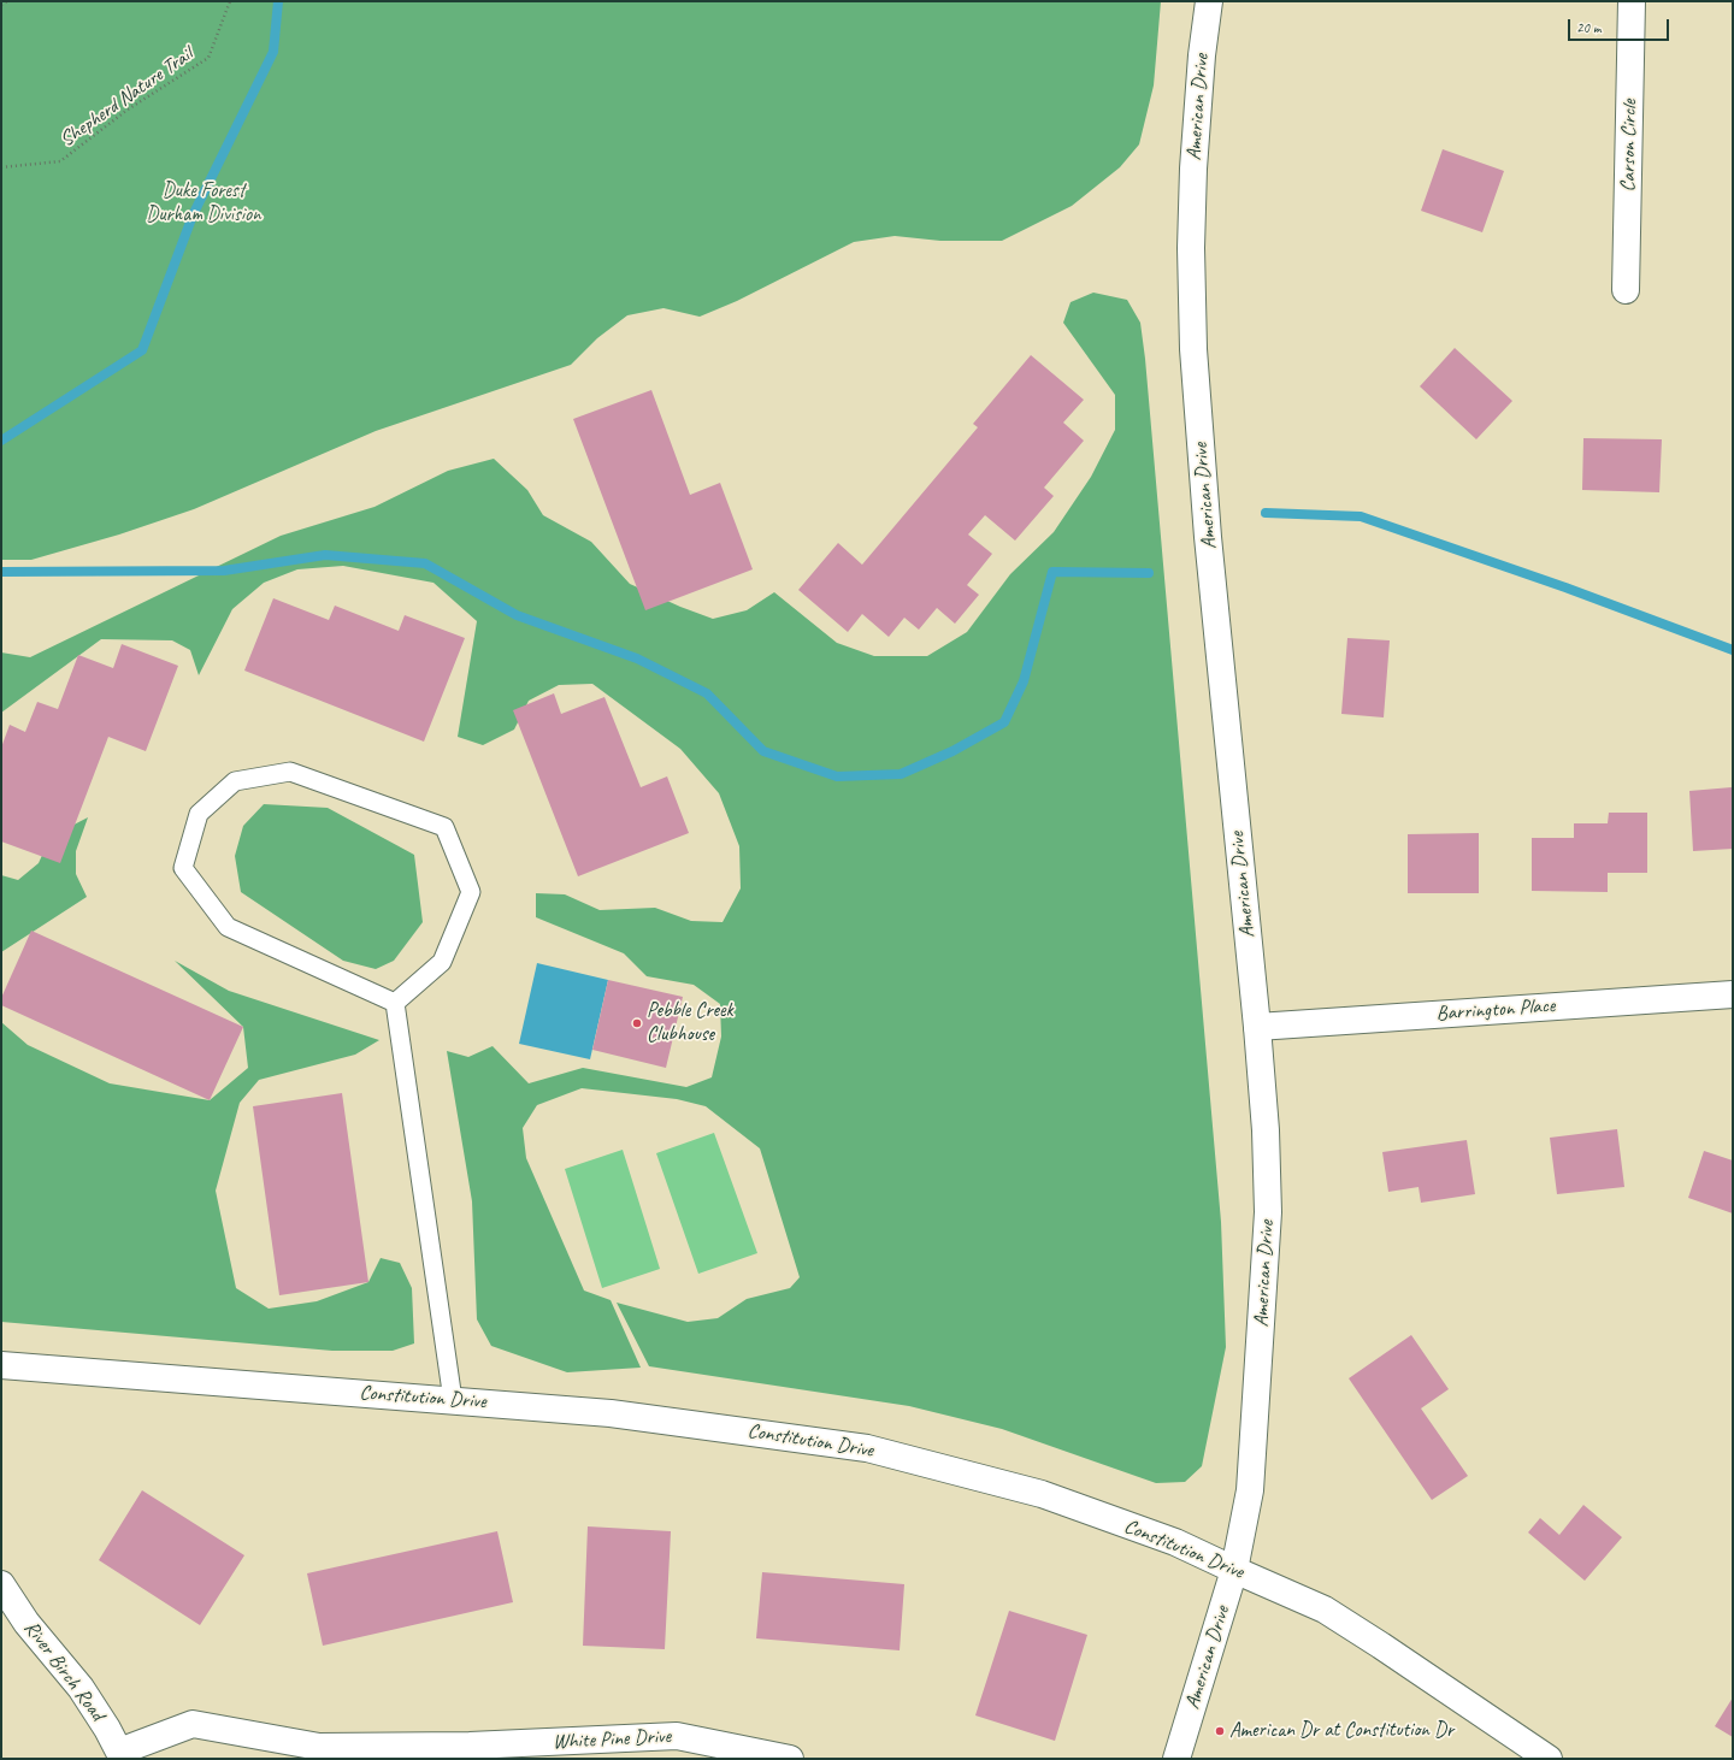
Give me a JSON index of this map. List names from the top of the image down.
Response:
{
  "streets": {
    "street": [
      "American Drive",
      "Carson Circle",
      "Barrington Place",
      "Constitution Drive",
      "River Birch Road",
      "White Pine Drive"
    ],
    "path": ["Shepherd Nature Trail"]
  },
  "crossings": [
    ["American Drive", "Barrington Place"],
    ["American Drive", "Constitution Drive"],
    ["River Birch Road", "White Pine Drive"]
  ],
  "parks": ["Duke Forest Durham Division"],
  "places": ["Pebble Creek Clubhouse", "American Dr at Constitution Dr"],
  "scale_bar": "20 m"
}
